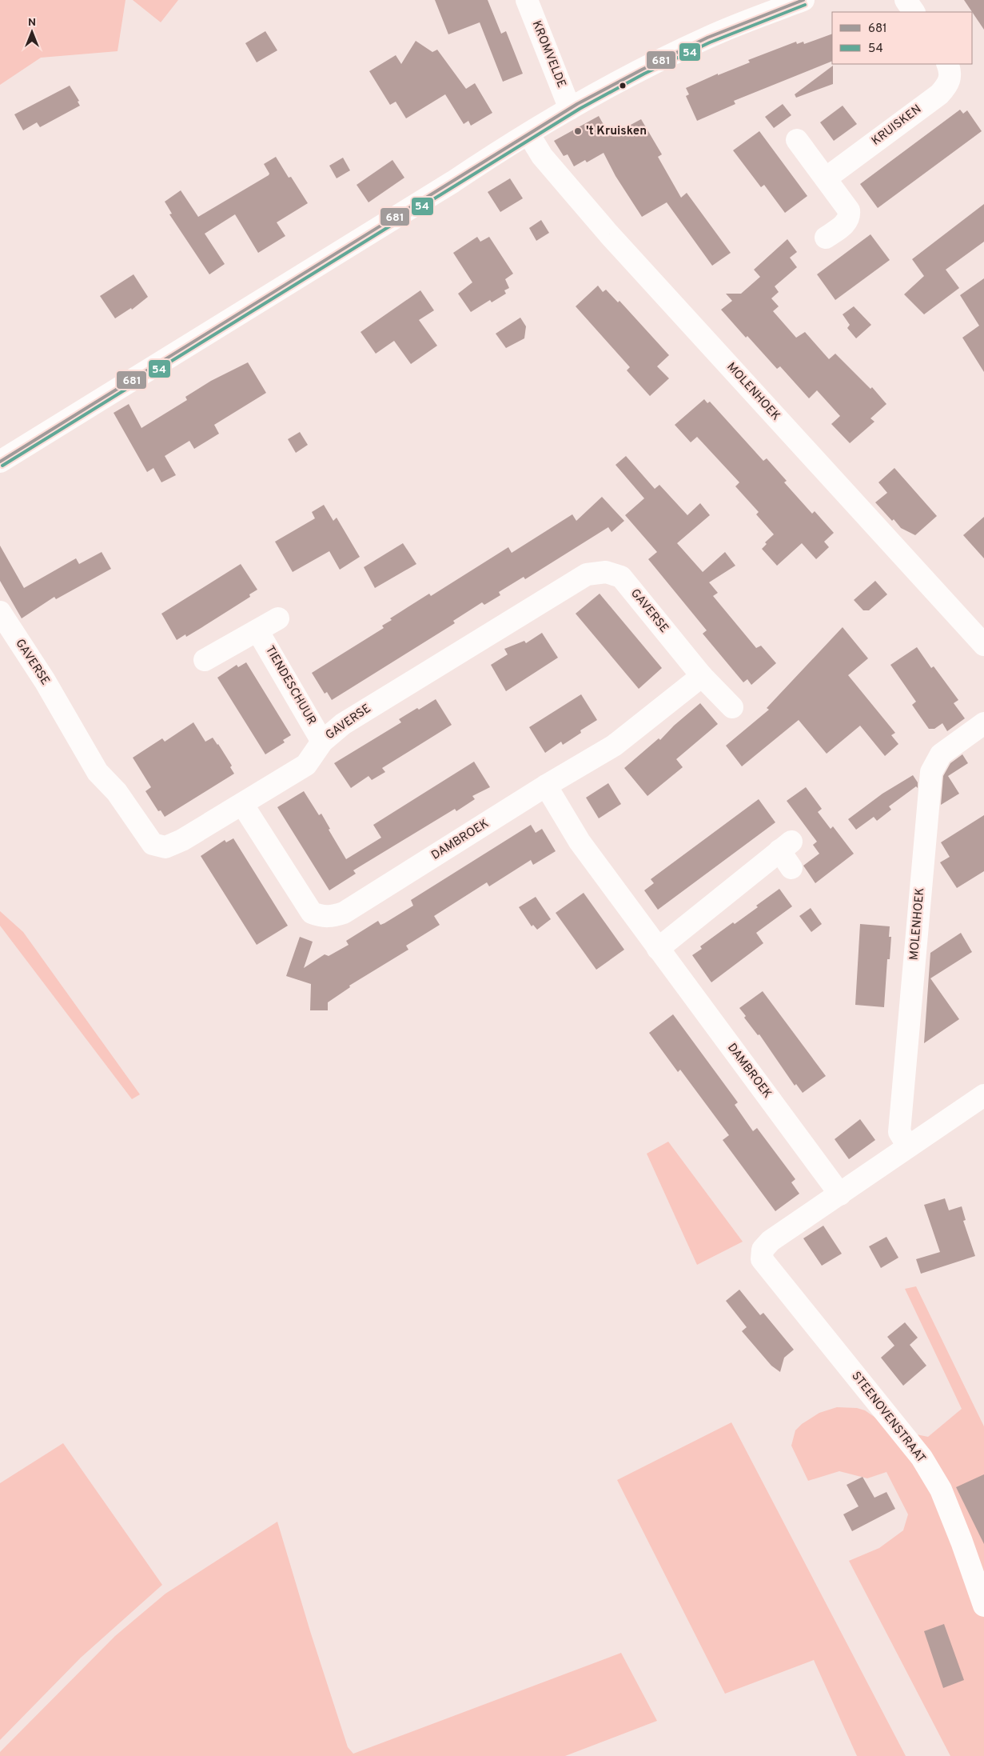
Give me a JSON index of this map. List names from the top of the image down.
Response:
{
  "streets": {
    "street": [
      "KROMVELDE",
      "KRUISKEN",
      "MOLENHOEK",
      "GAVERSE",
      "TIENDESCHUUR",
      "DAMBROEK",
      "STEENOVENSTRAAT"
    ]
  },
  "crossings": [
    ["GAVERSE", "TIENDESCHUUR"],
    ["GAVERSE", "DAMBROEK"],
    ["DAMBROEK", "STEENOVENSTRAAT"]
  ],
  "places": ["'t Kruisken"],
  "lines": ["transit line 681", "transit line 54"],
  "legend": ["681", "54"],
  "north": "top"
}
